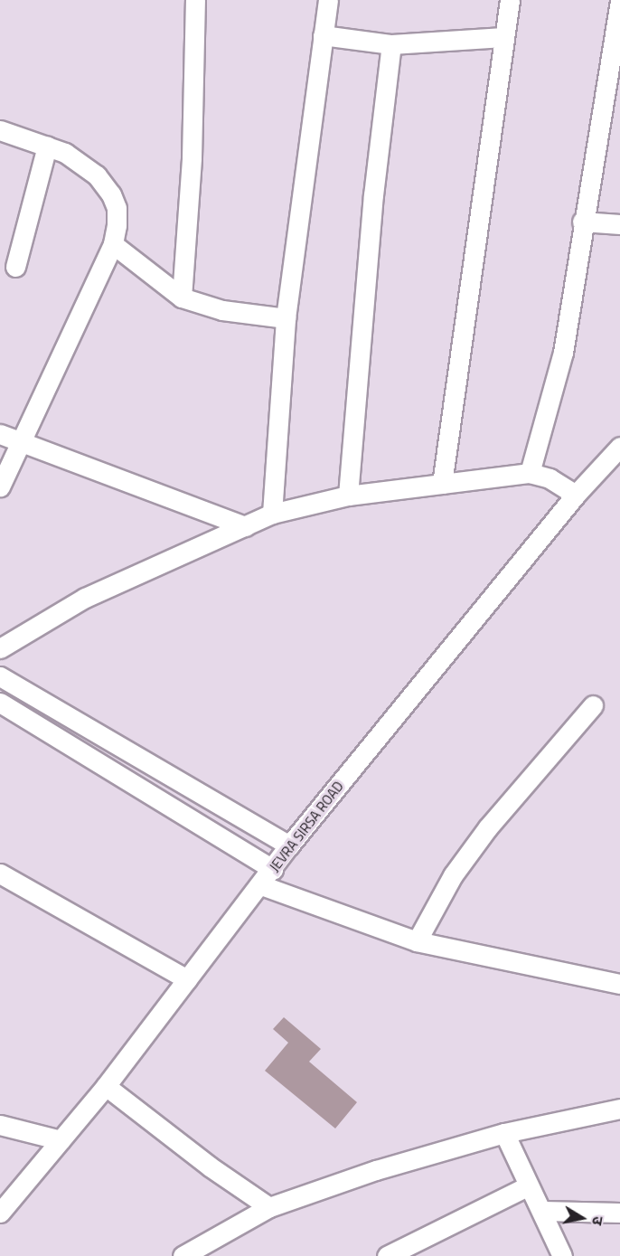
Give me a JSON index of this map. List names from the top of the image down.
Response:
{
  "streets": {
    "street": ["JEVRA SIRSA ROAD"]
  },
  "north": "right"
}
